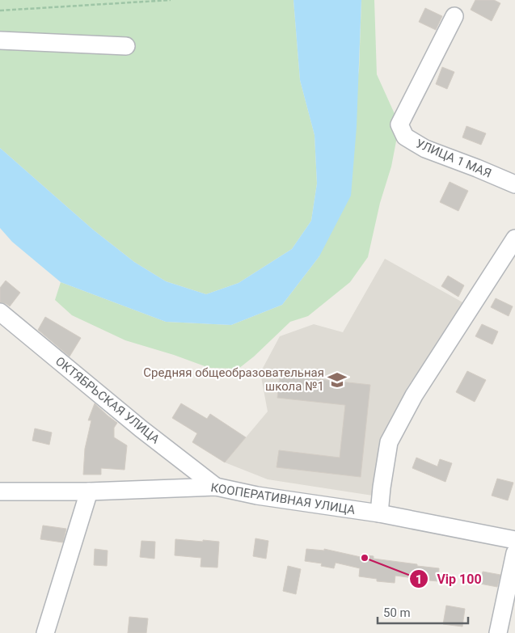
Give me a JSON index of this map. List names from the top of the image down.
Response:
{
  "streets": {
    "street": ["УЛИЦА 1 МАЯ", "ОКТЯБРЬСКАЯ УЛИЦА", "КООПЕРАТИВНАЯ УЛИЦА"]
  },
  "crossings": [
    ["ОКТЯБРЬСКАЯ УЛИЦА", "КООПЕРАТИВНАЯ УЛИЦА"]
  ],
  "places": {
    "school or university": ["Средняя общеобразовательная школа №1"],
    "other": ["Vip 100"]
  },
  "scale_bar": "50 m"
}
